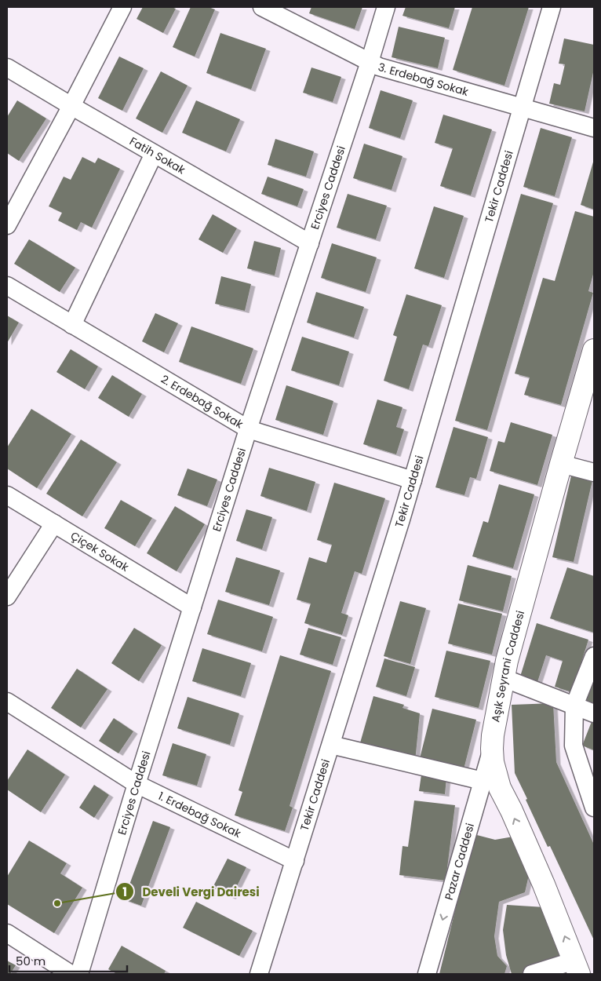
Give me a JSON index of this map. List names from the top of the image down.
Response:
{
  "streets": {
    "main road": ["Aşık Seyrani Caddesi"],
    "street": [
      "3. Erdebağ Sokak",
      "Fatih Sokak",
      "Tekir Caddesi",
      "Erciyes Caddesi",
      "2. Erdebağ Sokak",
      "Çiçek Sokak",
      "1. Erdebağ Sokak",
      "Pazar Caddesi"
    ]
  },
  "crossings": [
    ["3. Erdebağ Sokak", "Tekir Caddesi"],
    ["3. Erdebağ Sokak", "Erciyes Caddesi"],
    ["Fatih Sokak", "Erciyes Caddesi"],
    ["Tekir Caddesi", "2. Erdebağ Sokak"],
    ["Tekir Caddesi", "1. Erdebağ Sokak"],
    ["Erciyes Caddesi", "2. Erdebağ Sokak"],
    ["Erciyes Caddesi", "Çiçek Sokak"],
    ["Erciyes Caddesi", "1. Erdebağ Sokak"],
    ["Aşık Seyrani Caddesi", "Pazar Caddesi"]
  ],
  "one_way": ["Aşık Seyrani Caddesi", "Pazar Caddesi"],
  "places": ["Develi Vergi Dairesi"],
  "scale_bar": "50 m"
}
